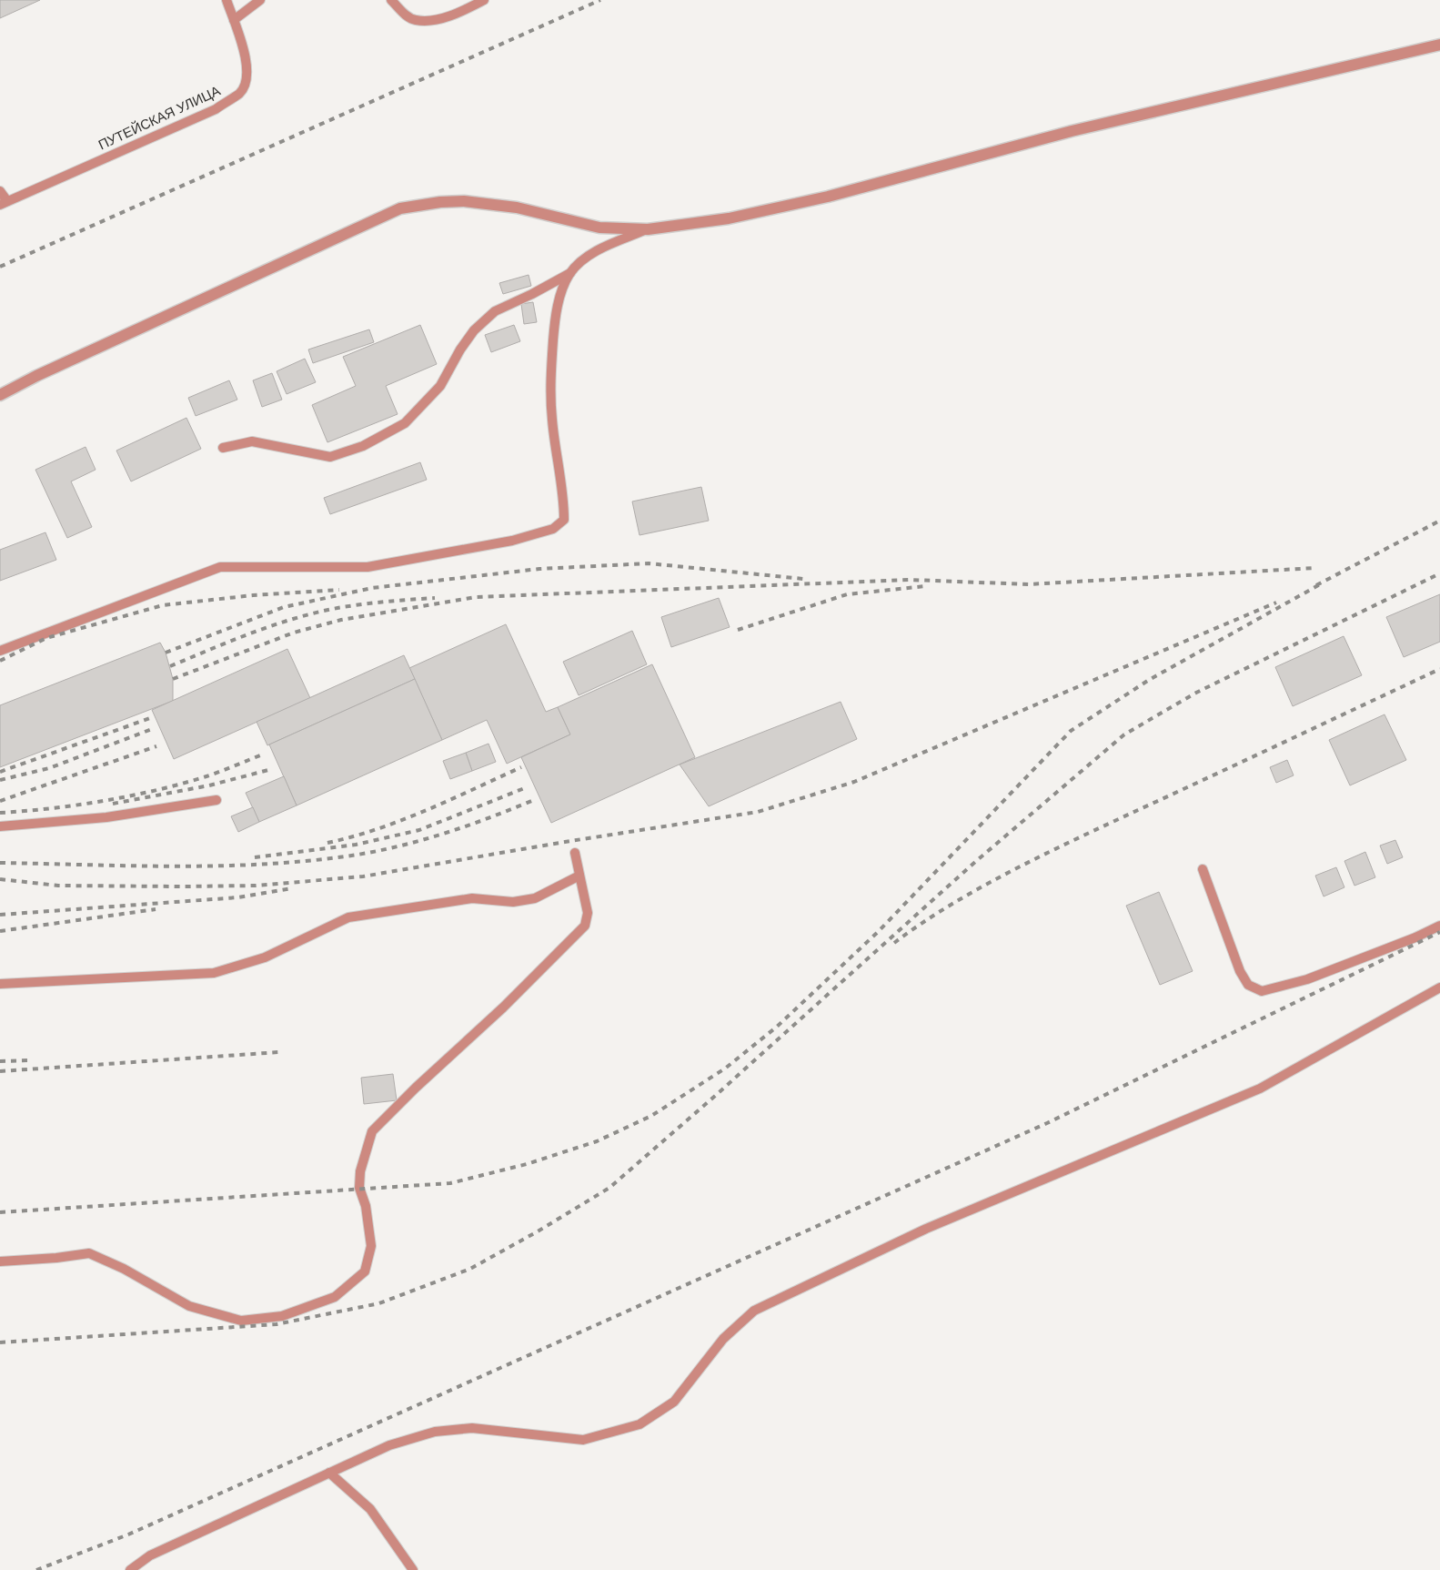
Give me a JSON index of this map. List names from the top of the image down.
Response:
{
  "streets": {
    "lane": ["ПУТЕЙСКАЯ УЛИЦА"]
  }
}
